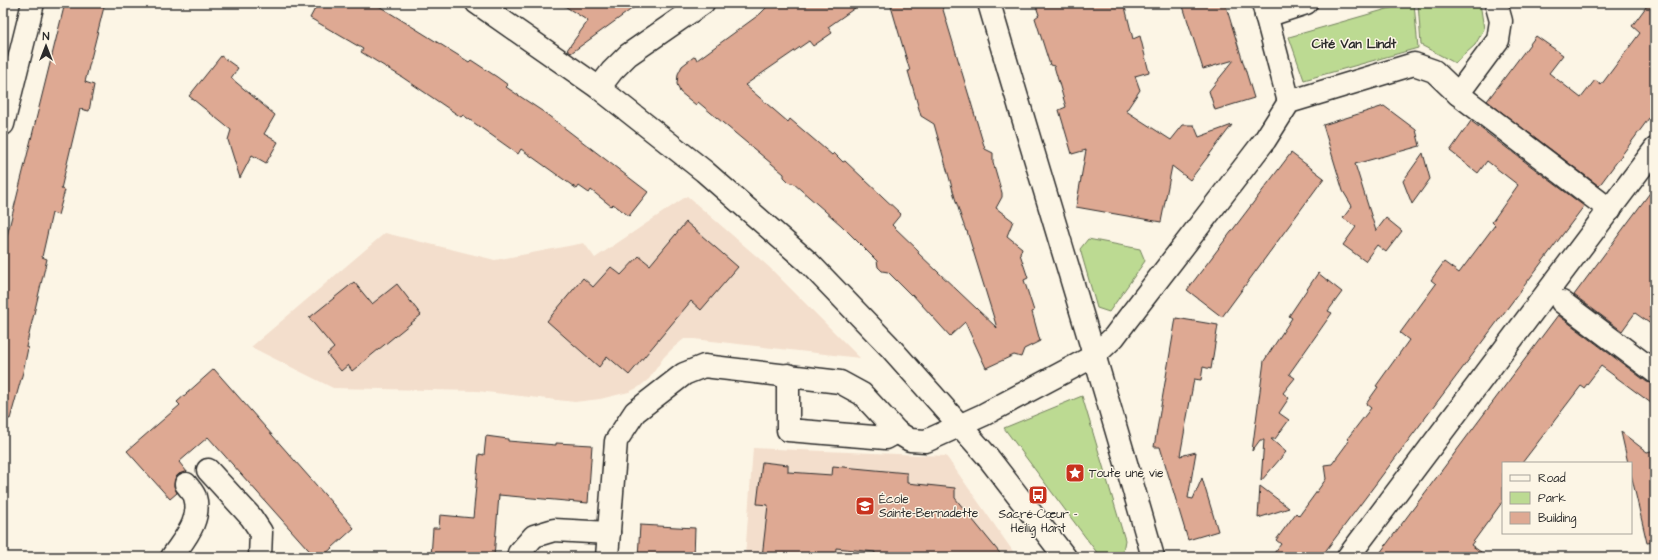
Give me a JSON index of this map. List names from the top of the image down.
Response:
{
  "districts": ["Cité Van Lindt"],
  "places": {
    "place": ["Toute une vie"],
    "bus stop": ["Sacré-Cœur - Heilig Hart"],
    "school or university": ["École Sainte-Bernadette"]
  },
  "legend": ["Road", "Park", "Building"],
  "north": "top"
}
